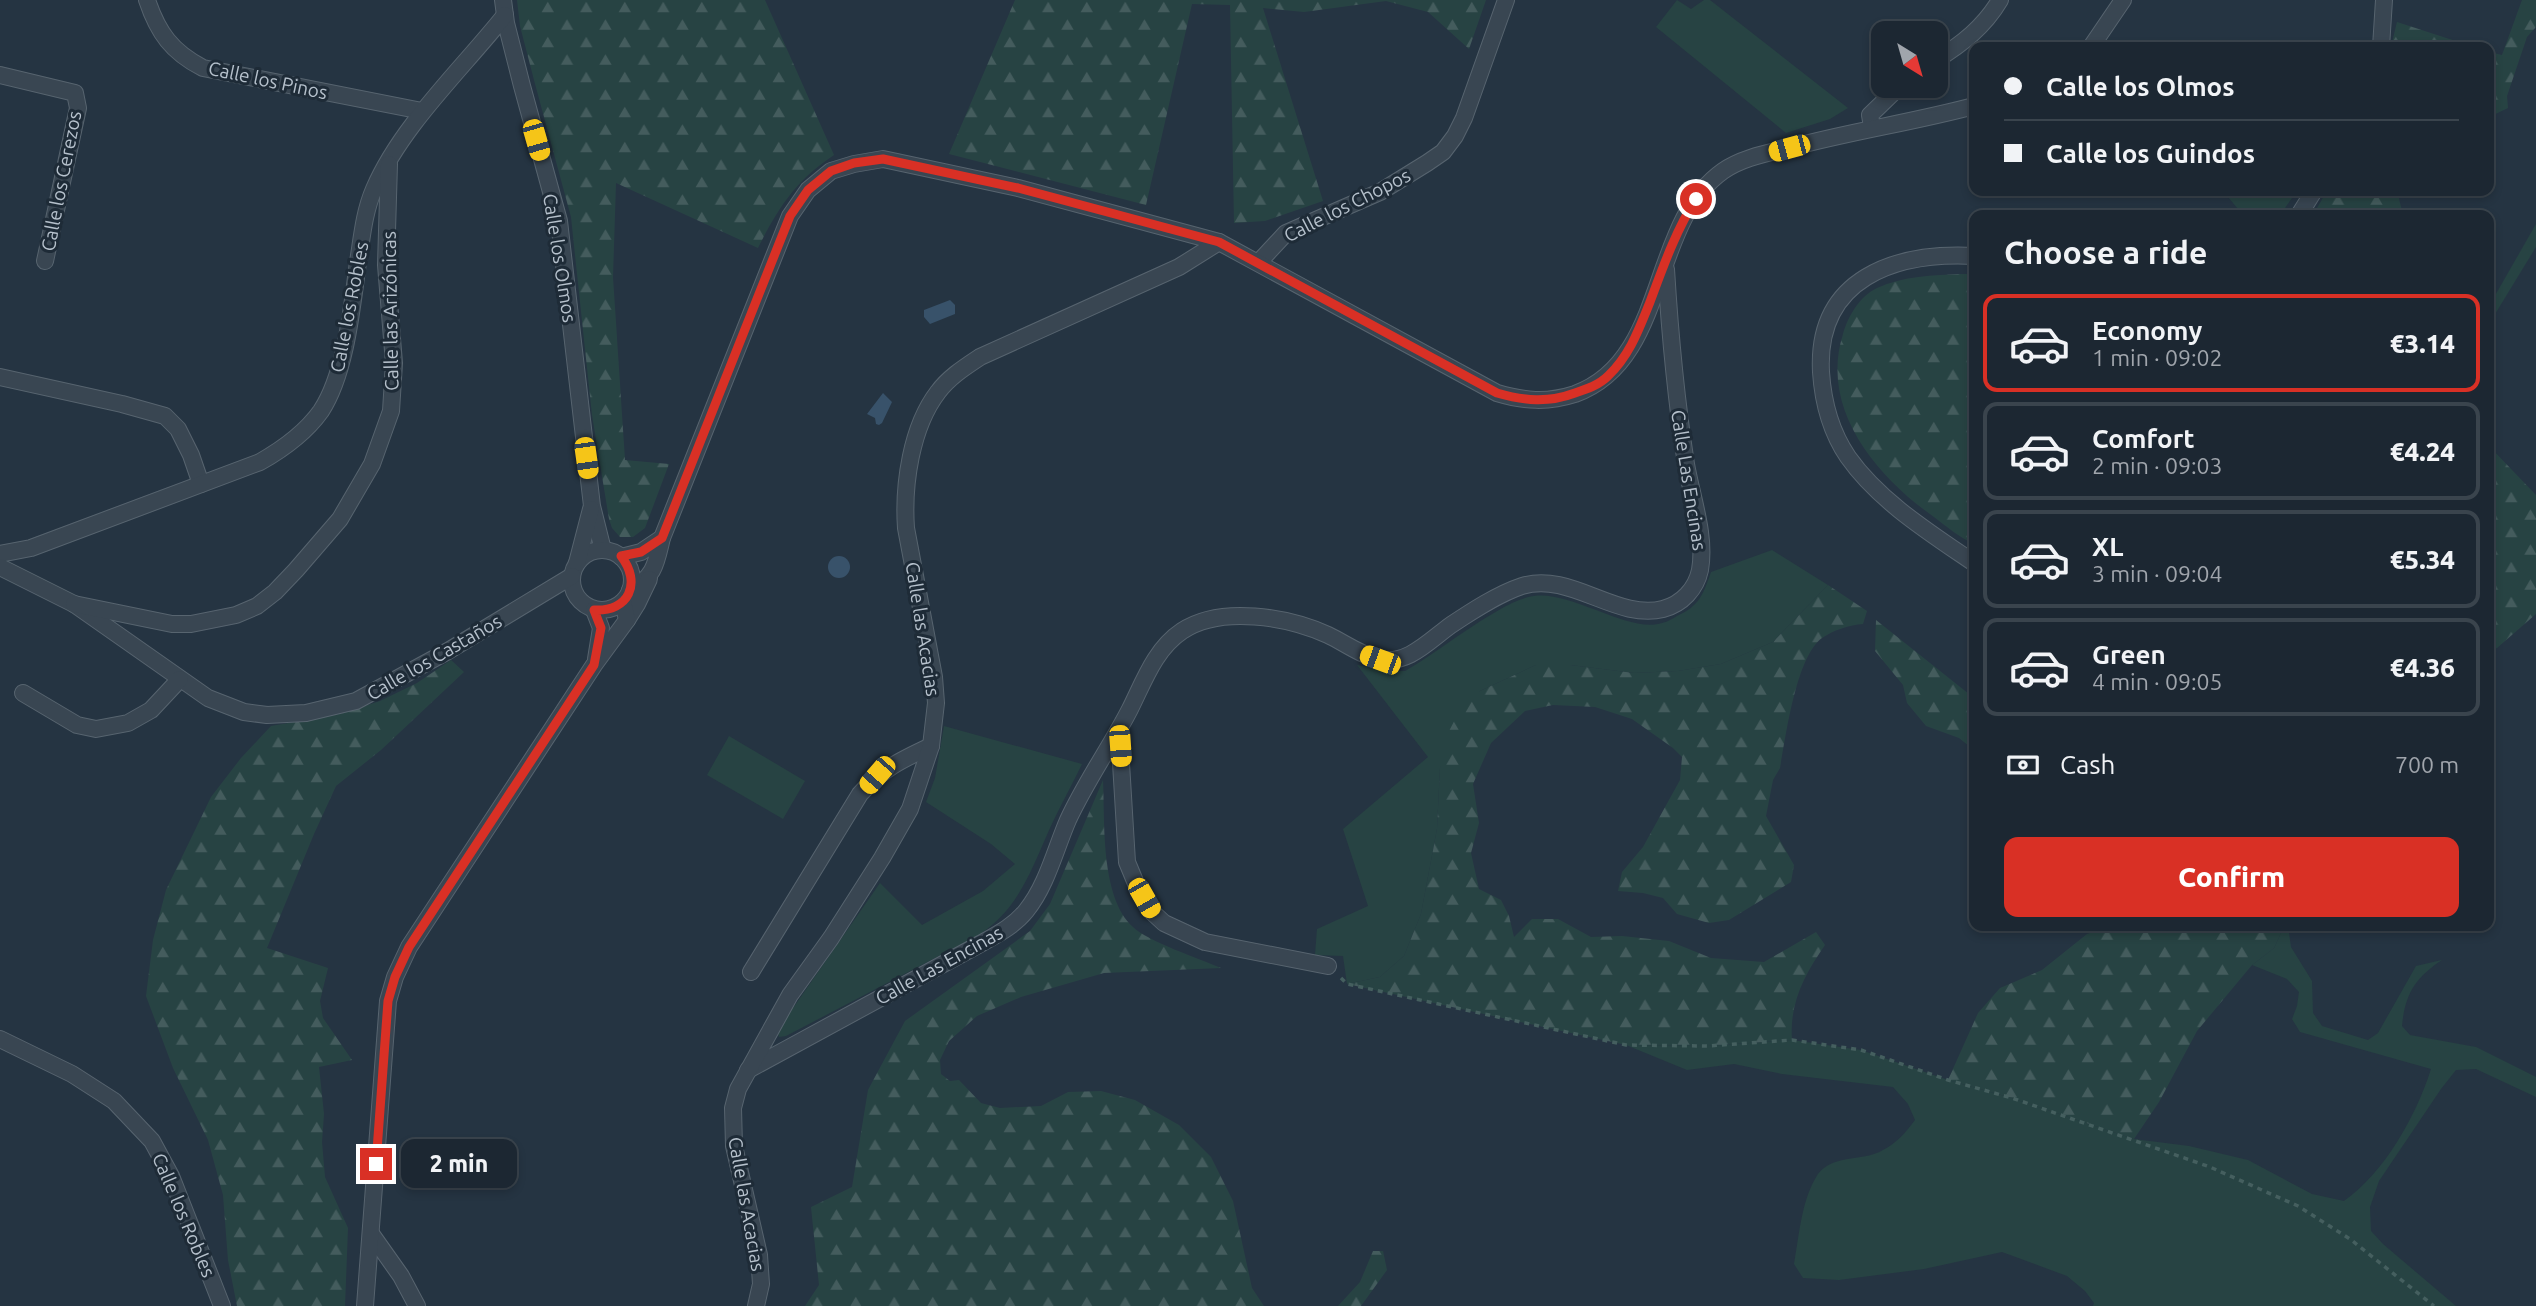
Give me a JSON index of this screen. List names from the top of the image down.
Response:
{
  "streets": {
    "street": [
      "Calle los Pinos",
      "Calle los Cerezos",
      "Calle los Chopos",
      "Calle los Olmos",
      "Calle los Robles",
      "Calle las Arizónicas",
      "Calle Las Encinas",
      "Calle las Acacias",
      "Calle los Castaños"
    ]
  },
  "crossings": [
    ["Calle los Pinos", "Calle los Robles"],
    ["Calle los Olmos", "Calle los Robles"],
    ["Calle los Olmos", "Calle los Castaños"],
    ["Calle los Robles", "Calle las Arizónicas"],
    ["Calle las Arizónicas", "Calle los Castaños"],
    ["Calle Las Encinas", "Calle las Acacias"]
  ],
  "north": "bottom right",
  "page": {
    "banner": ["Calle los Olmos", "Calle los Guindos"],
    "heading": "Choose a ride",
    "list": [
      {
        "name": "Economy",
        "note": "1 min · 09:02",
        "value": "€3.14"
      },
      {
        "name": "Comfort",
        "note": "2 min · 09:03",
        "value": "€4.24"
      },
      {
        "name": "XL",
        "note": "3 min · 09:04",
        "value": "€5.34"
      },
      {
        "name": "Green",
        "note": "4 min · 09:05",
        "value": "€4.36"
      }
    ],
    "pay": ["Cash", "700 m"],
    "buttons": "Confirm",
    "bubble": "2 min"
  }
}
